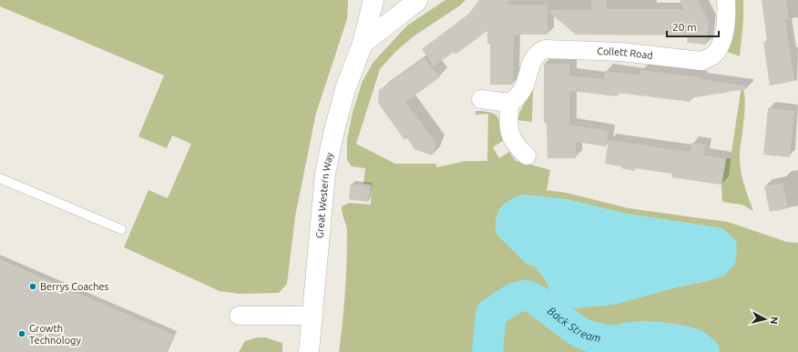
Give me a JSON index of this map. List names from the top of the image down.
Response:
{
  "streets": {
    "street": ["Collett Road", "Great Western Way"]
  },
  "water": ["Back Stream"],
  "places": ["Berrys Coaches", "Growth Technology"],
  "scale_bar": "20 m",
  "north": "right"
}
